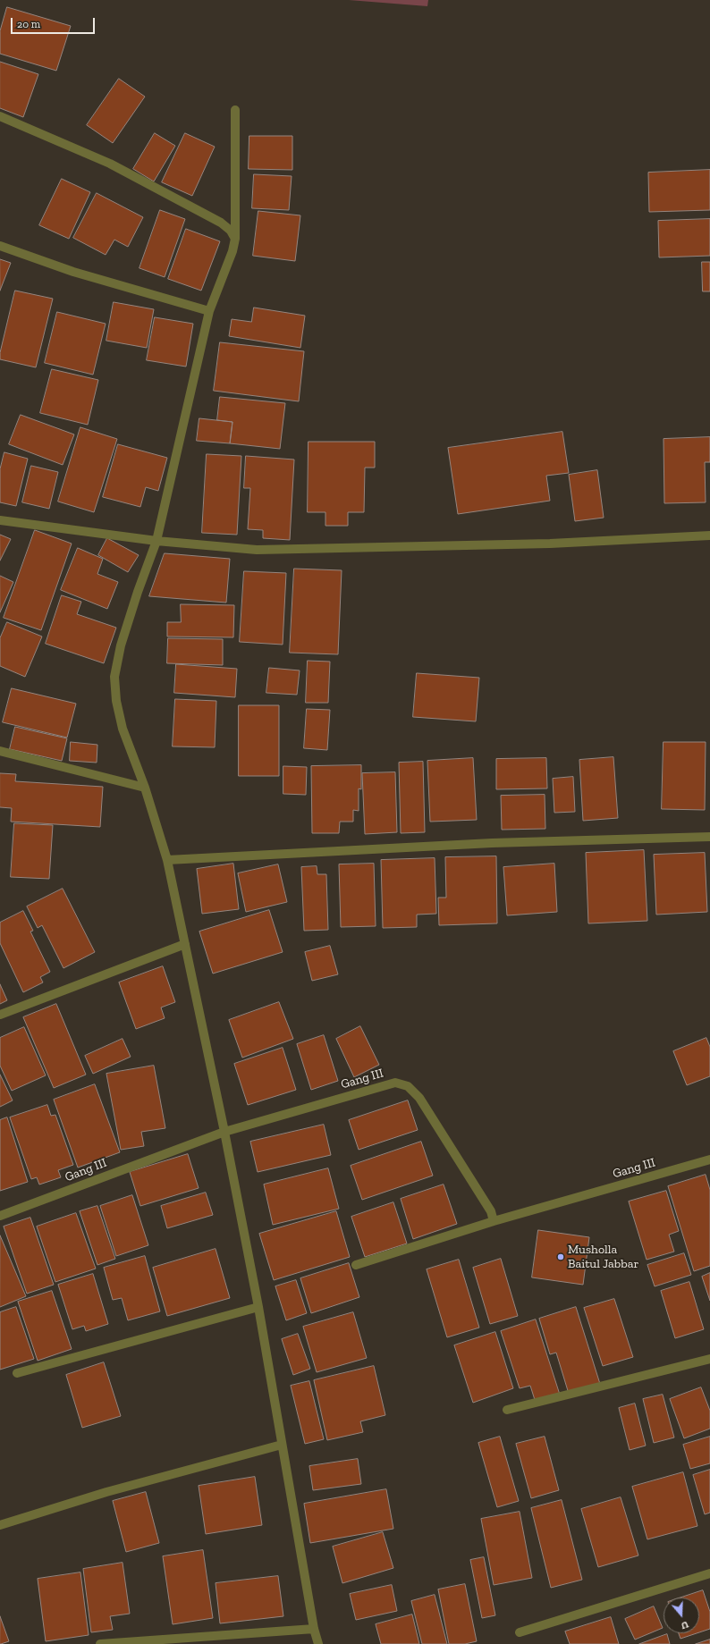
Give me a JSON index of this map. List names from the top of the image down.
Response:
{
  "streets": {
    "street": ["Gang III"]
  },
  "places": ["Musholla Baitul Jabbar"],
  "scale_bar": "20 m",
  "north": "bottom"
}
